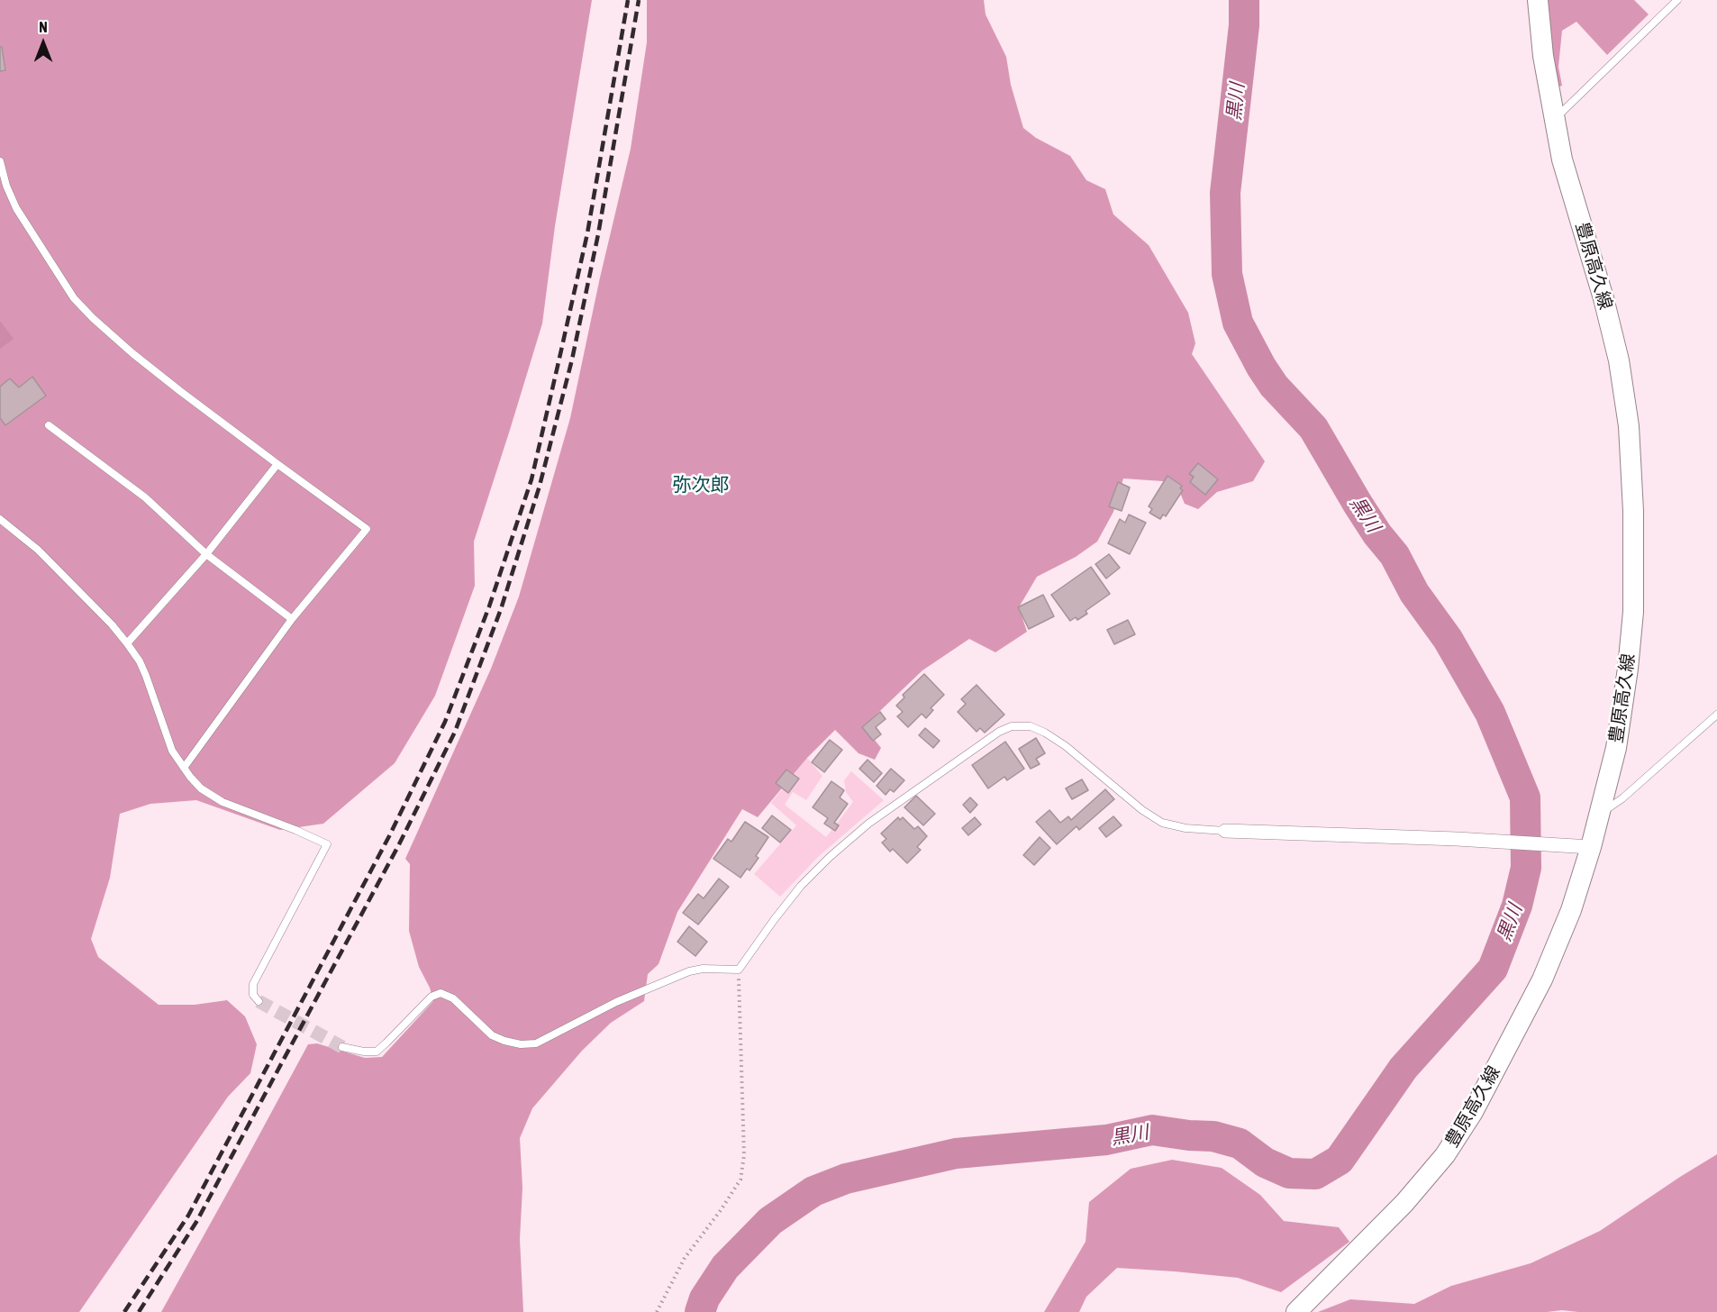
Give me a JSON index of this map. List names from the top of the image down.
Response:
{
  "streets": {
    "main road": ["豊原高久線"]
  },
  "districts": ["弥次郎"],
  "water": ["黒川"],
  "north": "top"
}
